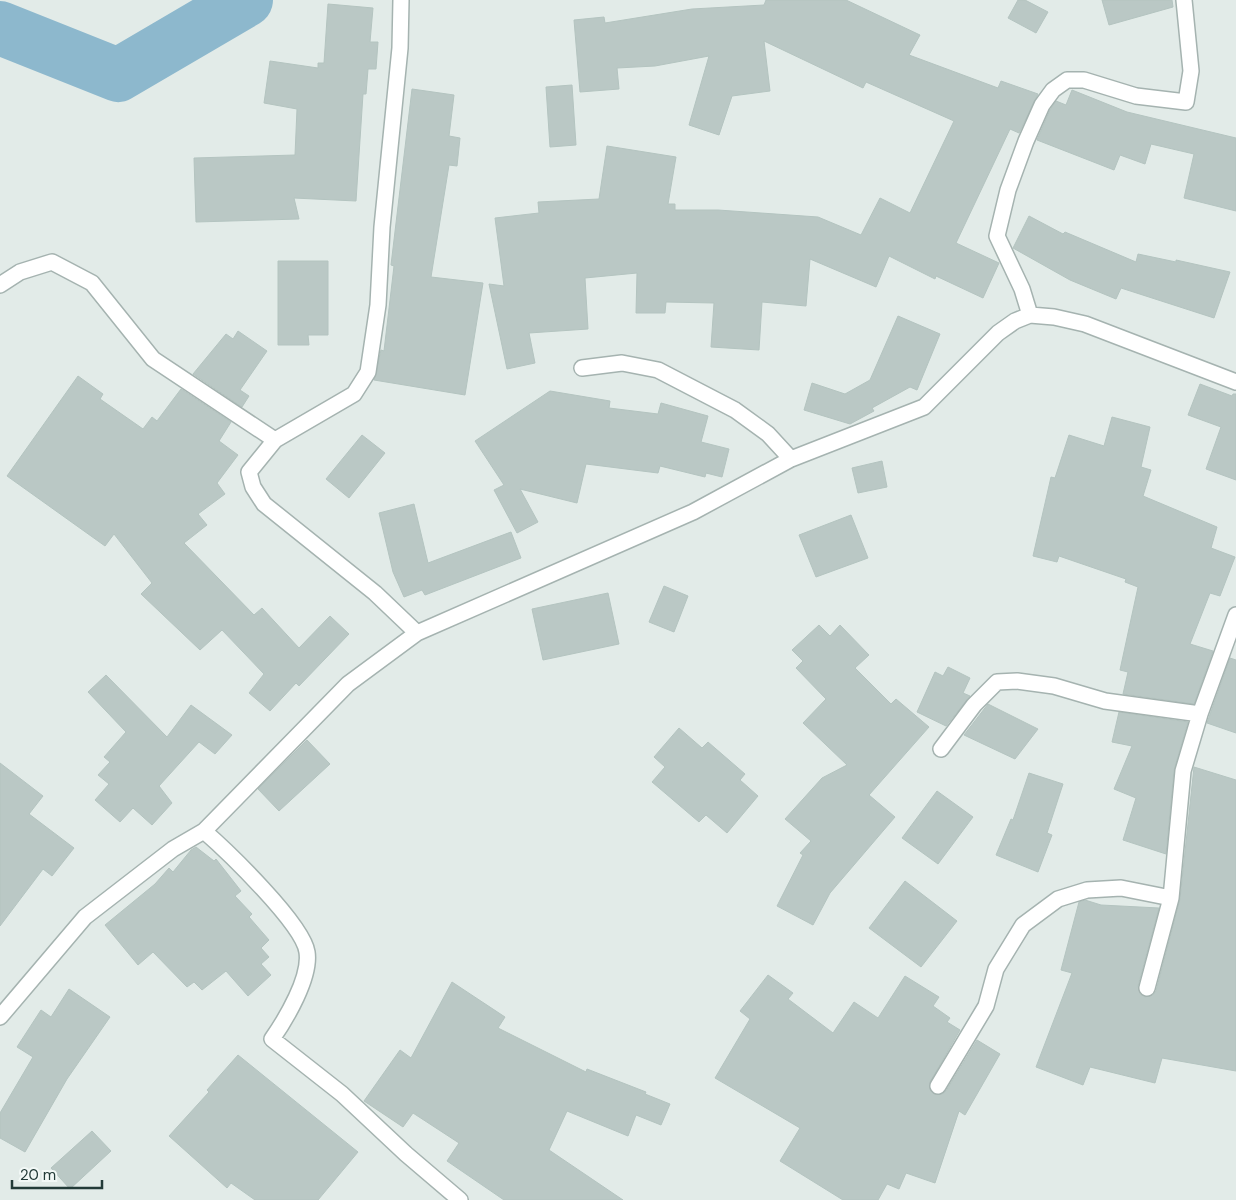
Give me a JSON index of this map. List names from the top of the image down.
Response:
{
  "scale_bar": "20 m"
}
